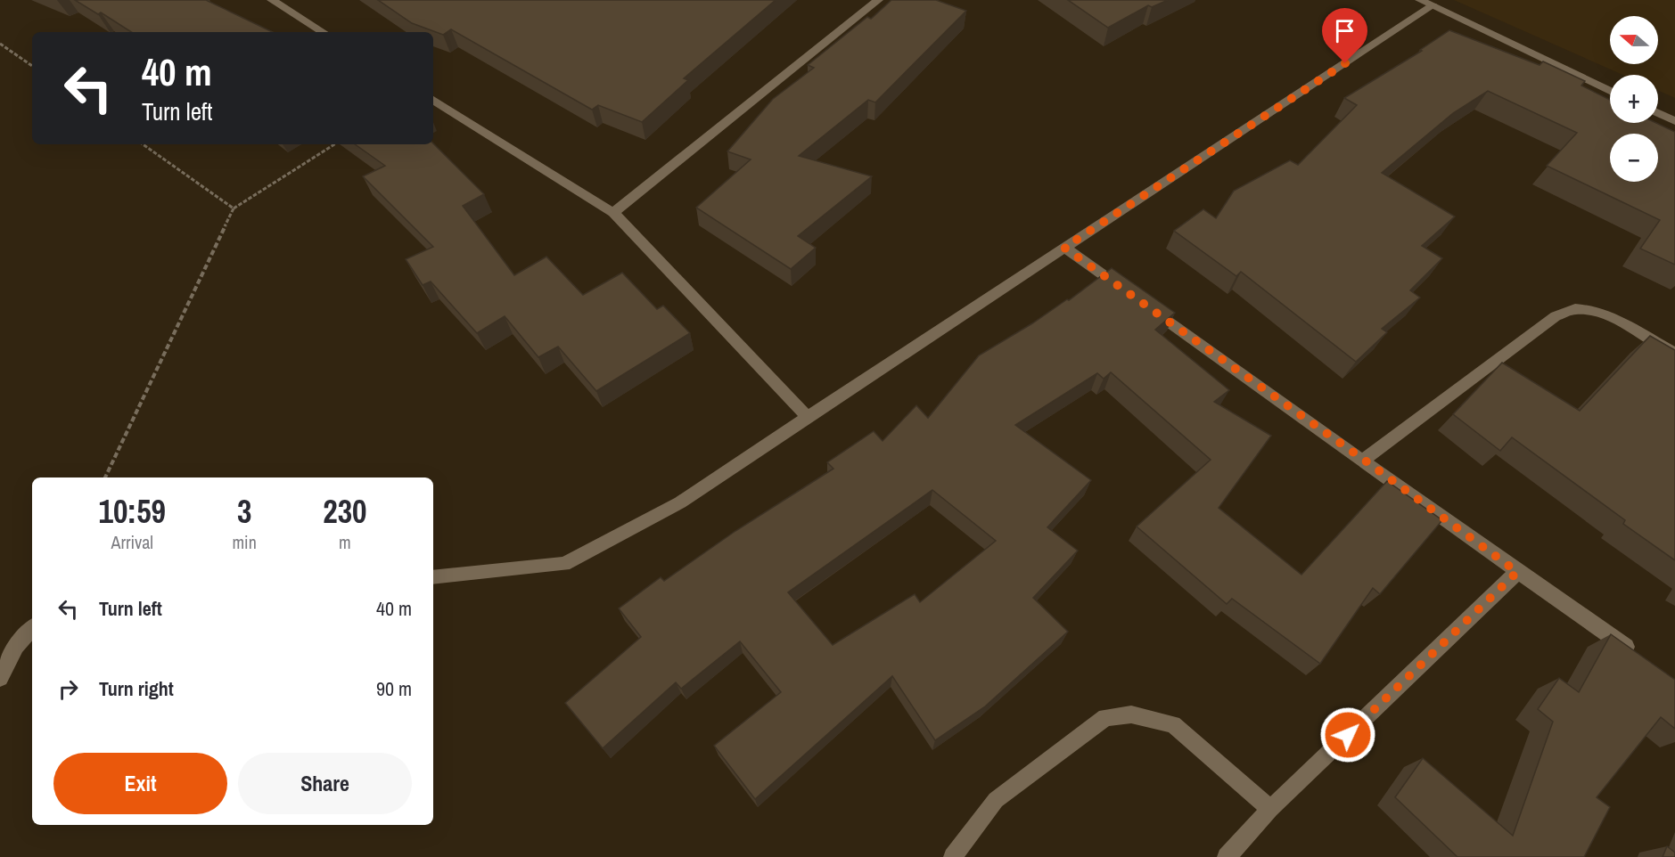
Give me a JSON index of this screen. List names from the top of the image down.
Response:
{
  "north": "left",
  "page": {
    "map_buttons": ["+", "−"],
    "turn": ["40 m", "Turn left"],
    "eta": [
      "10:59",
      "Arrival",
      "3",
      "min",
      "230",
      "m"
    ],
    "list": [
      {
        "name": "Turn left",
        "value": "40 m"
      },
      {
        "name": "Turn right",
        "value": "90 m"
      }
    ],
    "buttons": ["Exit", "Share"]
  }
}
